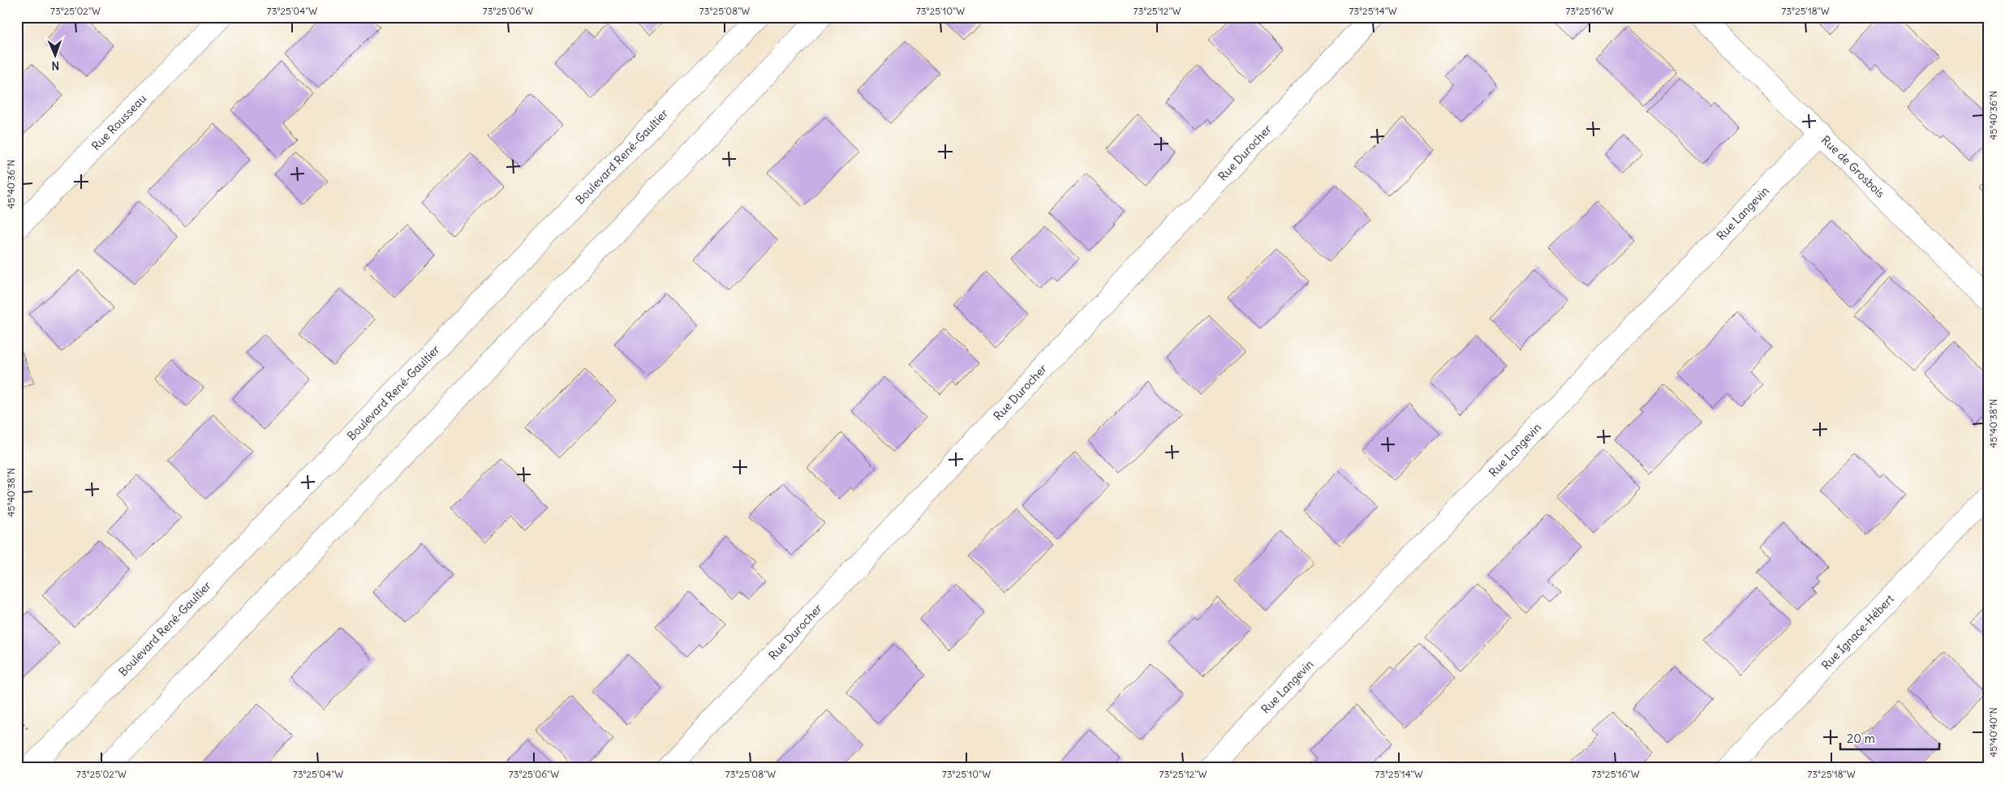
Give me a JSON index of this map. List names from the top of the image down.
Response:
{
  "streets": {
    "street": [
      "Rue Rousseau",
      "Rue Durocher",
      "Boulevard René-Gaultier",
      "Rue de Grosbois",
      "Rue Langevin",
      "Rue Ignace-Hébert"
    ]
  },
  "crossings": [
    ["Rue de Grosbois", "Rue Langevin"]
  ],
  "scale_bar": "20 m",
  "north": "bottom",
  "coordinates": [
    "73°25'02\"W",
    "73°25'04\"W",
    "73°25'06\"W",
    "73°25'08\"W",
    "73°25'10\"W",
    "73°25'12\"W",
    "73°25'14\"W",
    "73°25'16\"W",
    "73°25'18\"W",
    "45°40'36\"N",
    "45°40'38\"N",
    "45°40'40\"N"
  ]
}
